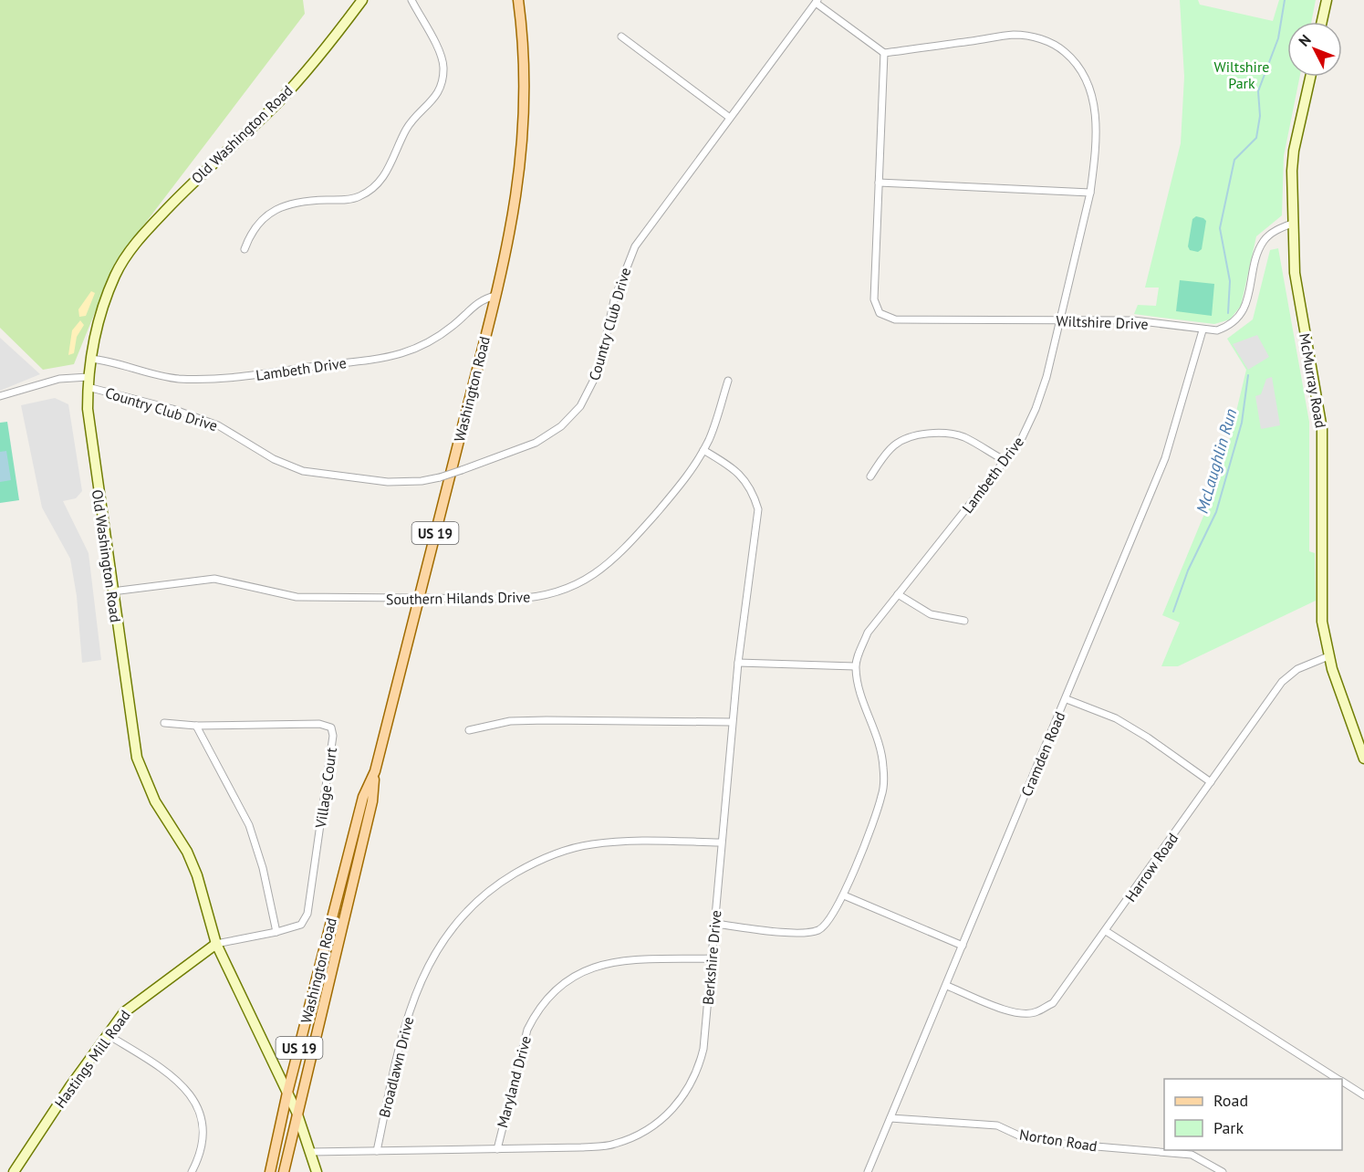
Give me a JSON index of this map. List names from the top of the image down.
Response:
{
  "streets": {
    "main road": ["Washington Road", "US 19"],
    "street": [
      "Old Washington Road",
      "Wiltshire Drive",
      "Country Club Drive",
      "Lambeth Drive",
      "McMurray Road",
      "Southern Hilands Drive",
      "Cramden Road",
      "Village Court",
      "Harrow Road",
      "Berkshire Drive",
      "Hastings Mill Road",
      "Broadlawn Drive",
      "Maryland Drive",
      "Norton Road"
    ]
  },
  "crossings": [
    ["Old Washington Road", "Country Club Drive"],
    ["Old Washington Road", "Lambeth Drive"],
    ["Old Washington Road", "Washington Road"],
    ["Old Washington Road", "Southern Hilands Drive"],
    ["Old Washington Road", "Village Court"],
    ["Old Washington Road", "Berkshire Drive"],
    ["Old Washington Road", "Hastings Mill Road"],
    ["Wiltshire Drive", "Lambeth Drive"],
    ["Wiltshire Drive", "McMurray Road"],
    ["Wiltshire Drive", "Cramden Road"],
    ["Lambeth Drive", "Washington Road"],
    ["Lambeth Drive", "Berkshire Drive"],
    ["McMurray Road", "Harrow Road"],
    ["Washington Road", "Southern Hilands Drive"],
    ["Southern Hilands Drive", "Berkshire Drive"],
    ["Cramden Road", "Harrow Road"],
    ["Cramden Road", "Norton Road"],
    ["Village Court", "Hastings Mill Road"],
    ["Berkshire Drive", "Broadlawn Drive"],
    ["Berkshire Drive", "Maryland Drive"]
  ],
  "water": ["McLaughlin Run"],
  "parks": ["Wiltshire Park"],
  "legend": ["Road", "Park"],
  "north": "top left"
}
